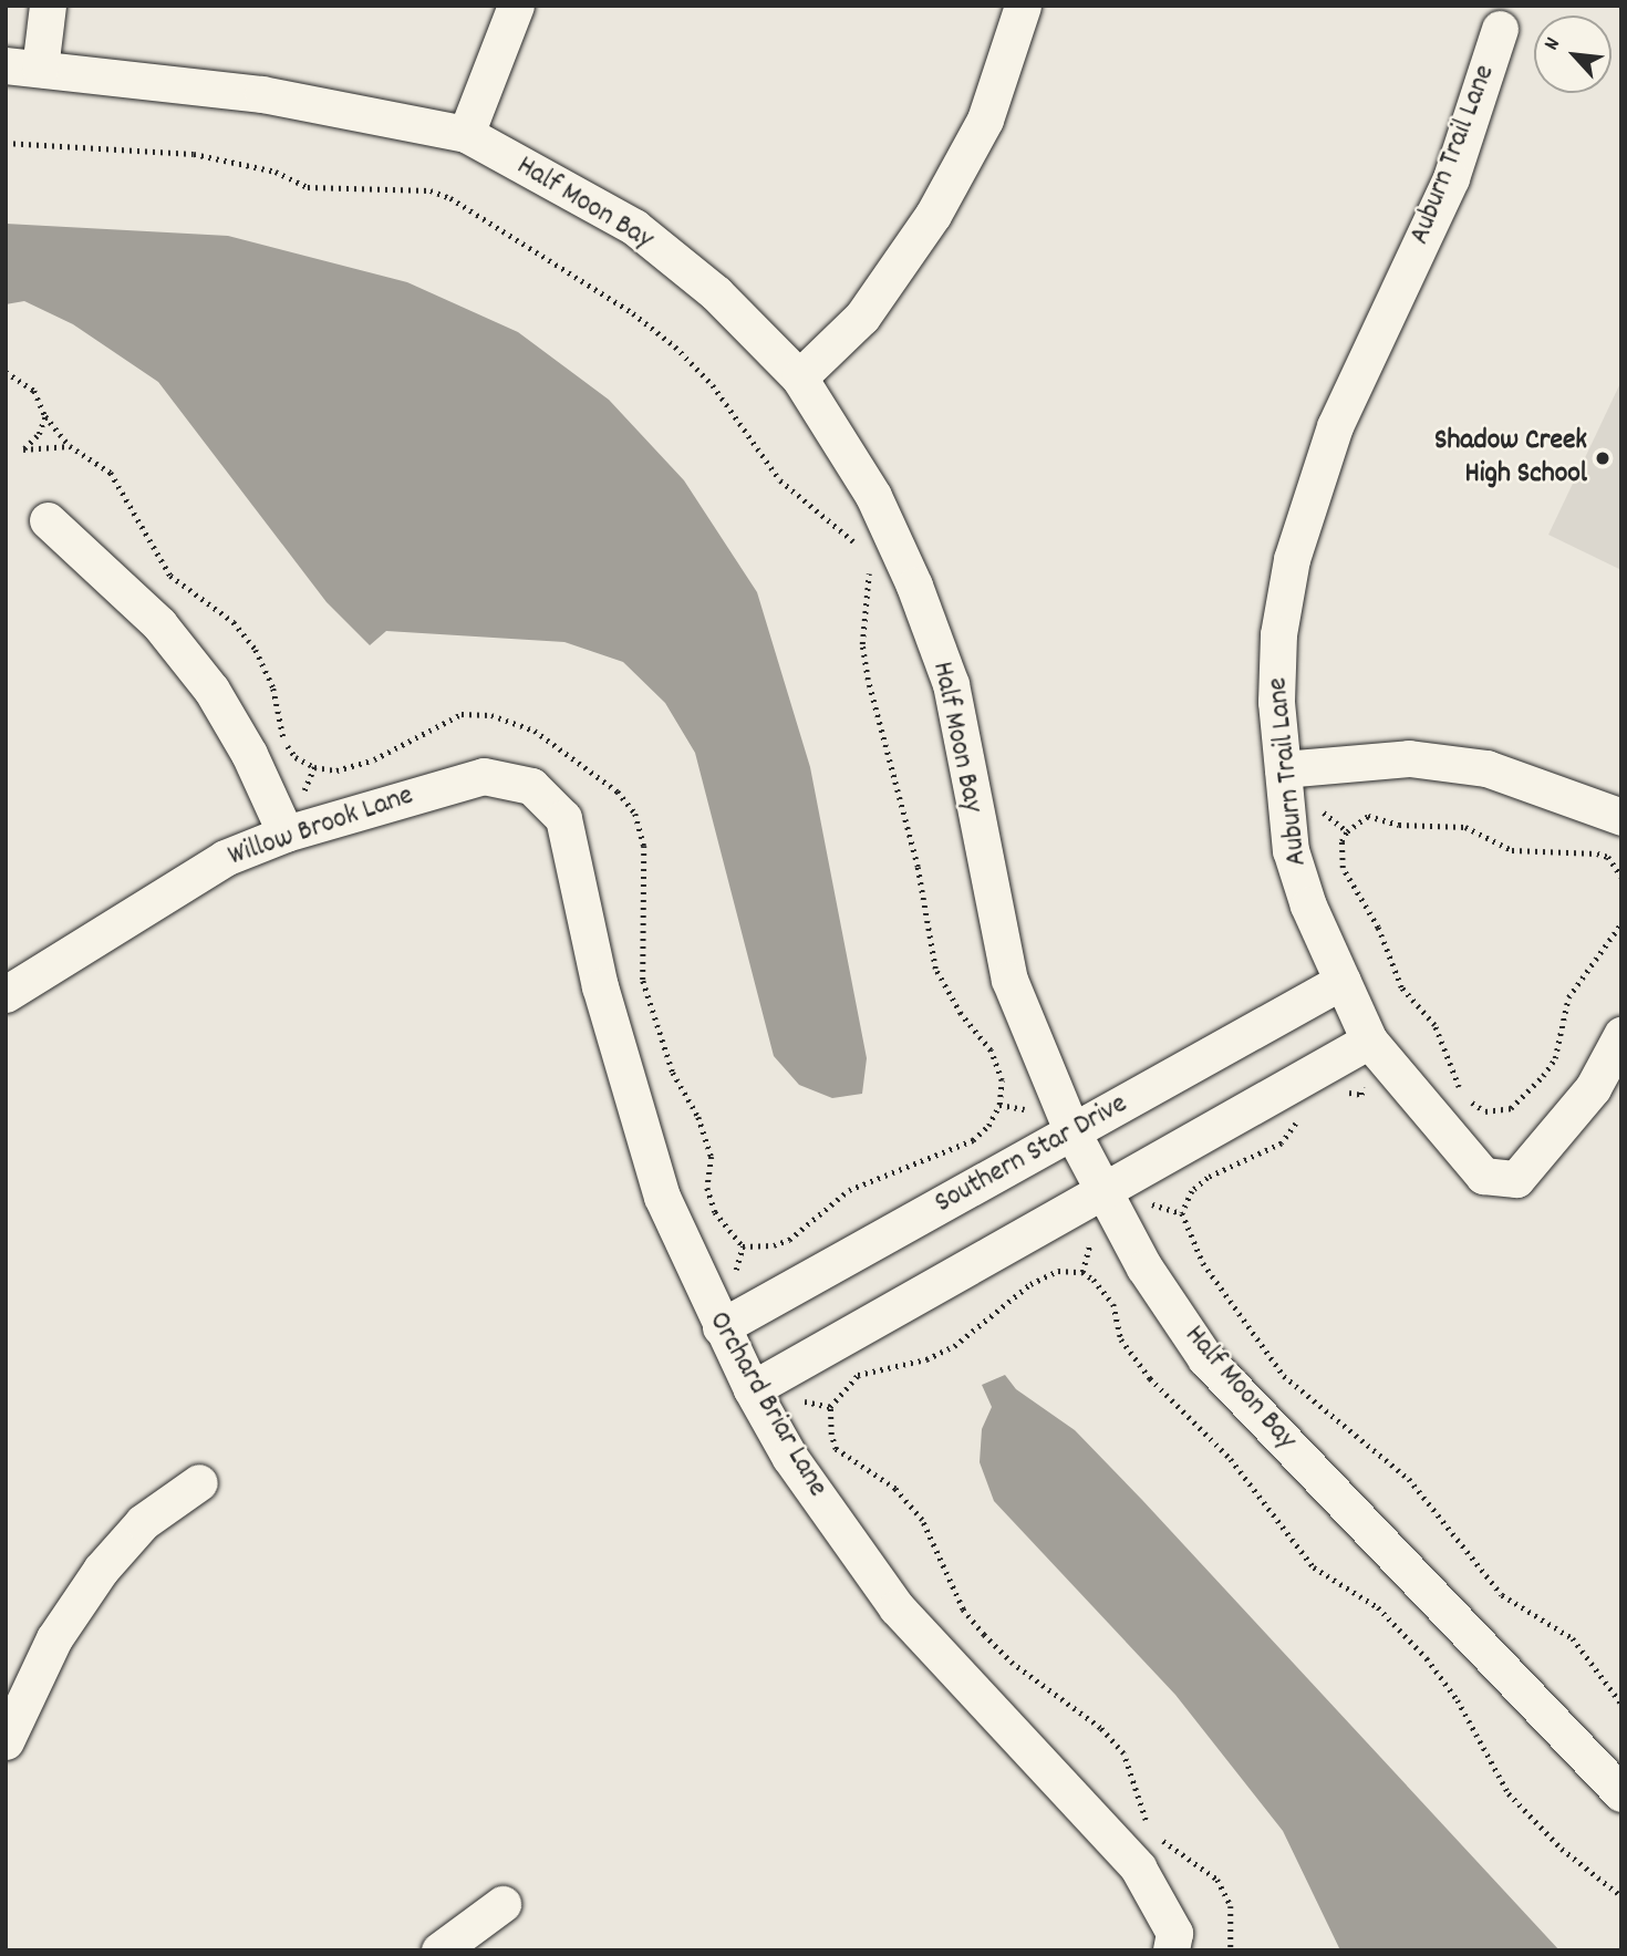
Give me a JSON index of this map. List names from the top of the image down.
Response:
{
  "streets": {
    "street": [
      "Auburn Trail Lane",
      "Half Moon Bay",
      "Willow Brook Lane",
      "Southern Star Drive",
      "Orchard Briar Lane"
    ]
  },
  "crossings": [
    ["Auburn Trail Lane", "Southern Star Drive"],
    ["Half Moon Bay", "Southern Star Drive"],
    ["Willow Brook Lane", "Orchard Briar Lane"],
    ["Southern Star Drive", "Orchard Briar Lane"]
  ],
  "places": ["Shadow Creek High School"],
  "north": "top left"
}
